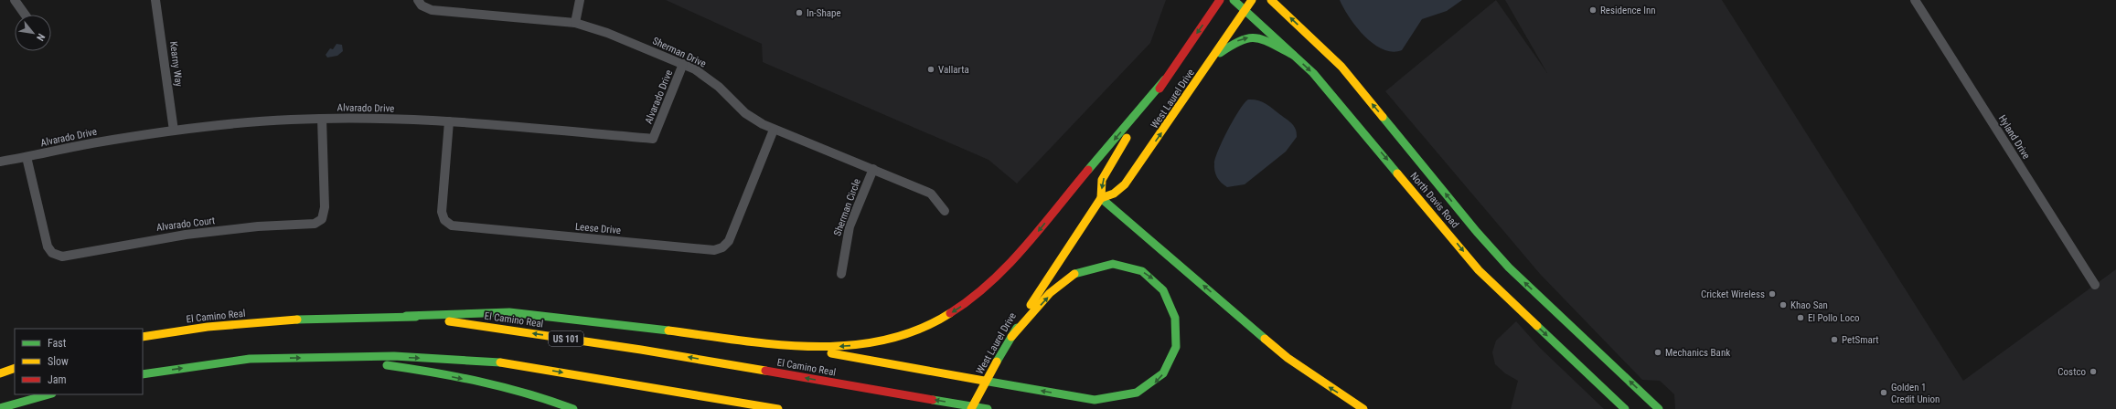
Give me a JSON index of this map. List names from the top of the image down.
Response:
{
  "streets": {
    "main road": [
      "West Laurel Drive",
      "North Davis Road",
      "El Camino Real",
      "US 101"
    ],
    "street": [
      "Sherman Drive",
      "Kearny Way",
      "Alvarado Drive",
      "Hyland Drive",
      "Sherman Circle",
      "Alvarado Court",
      "Leese Drive"
    ]
  },
  "crossings": [
    ["Sherman Drive", "Alvarado Drive"],
    ["Sherman Drive", "Sherman Circle"],
    ["Sherman Drive", "Leese Drive"],
    ["Kearny Way", "Alvarado Drive"],
    ["Alvarado Drive", "Alvarado Court"],
    ["Alvarado Drive", "Leese Drive"],
    ["West Laurel Drive", "North Davis Road"]
  ],
  "places": [
    "Residence Inn",
    "In-Shape",
    "Vallarta",
    "Cricket Wireless",
    "Khao San",
    "El Pollo Loco",
    "PetSmart",
    "Mechanics Bank",
    "Costco",
    "Golden 1 Credit Union"
  ],
  "legend": ["Fast", "Slow", "Jam"],
  "north": "bottom right"
}
